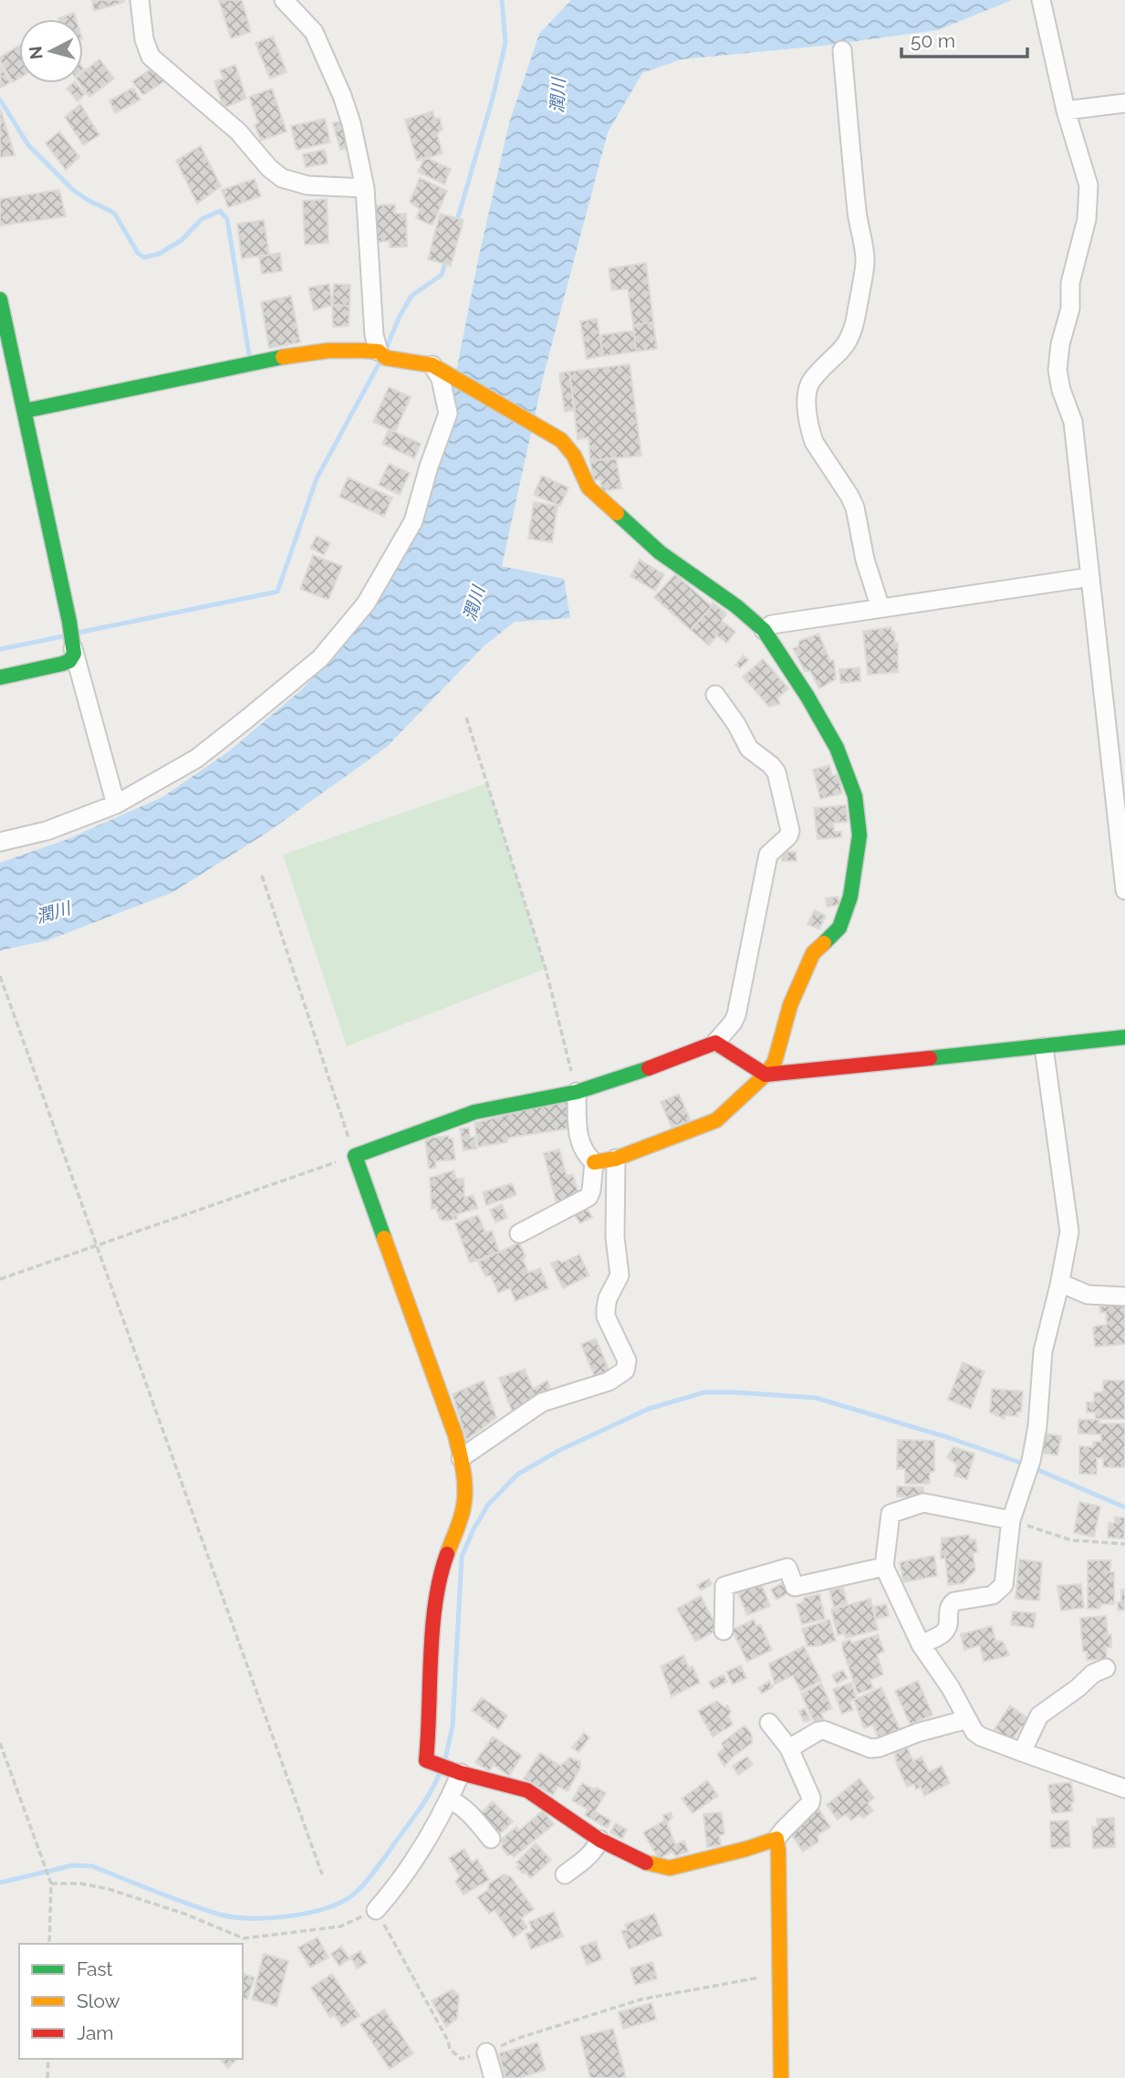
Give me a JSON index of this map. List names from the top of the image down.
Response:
{
  "water": ["潤川"],
  "legend": ["Fast", "Slow", "Jam"],
  "scale_bar": "50 m",
  "north": "left"
}
